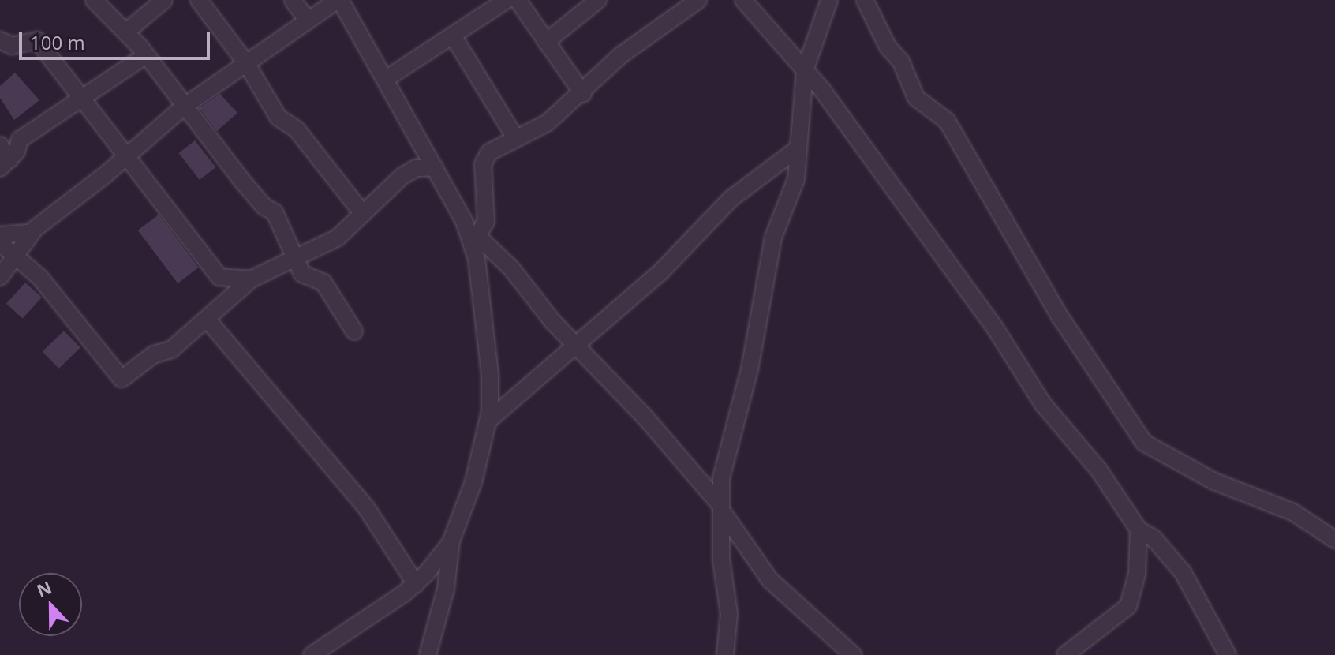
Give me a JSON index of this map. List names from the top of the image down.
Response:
{
  "scale_bar": "100 m",
  "north": "top"
}
